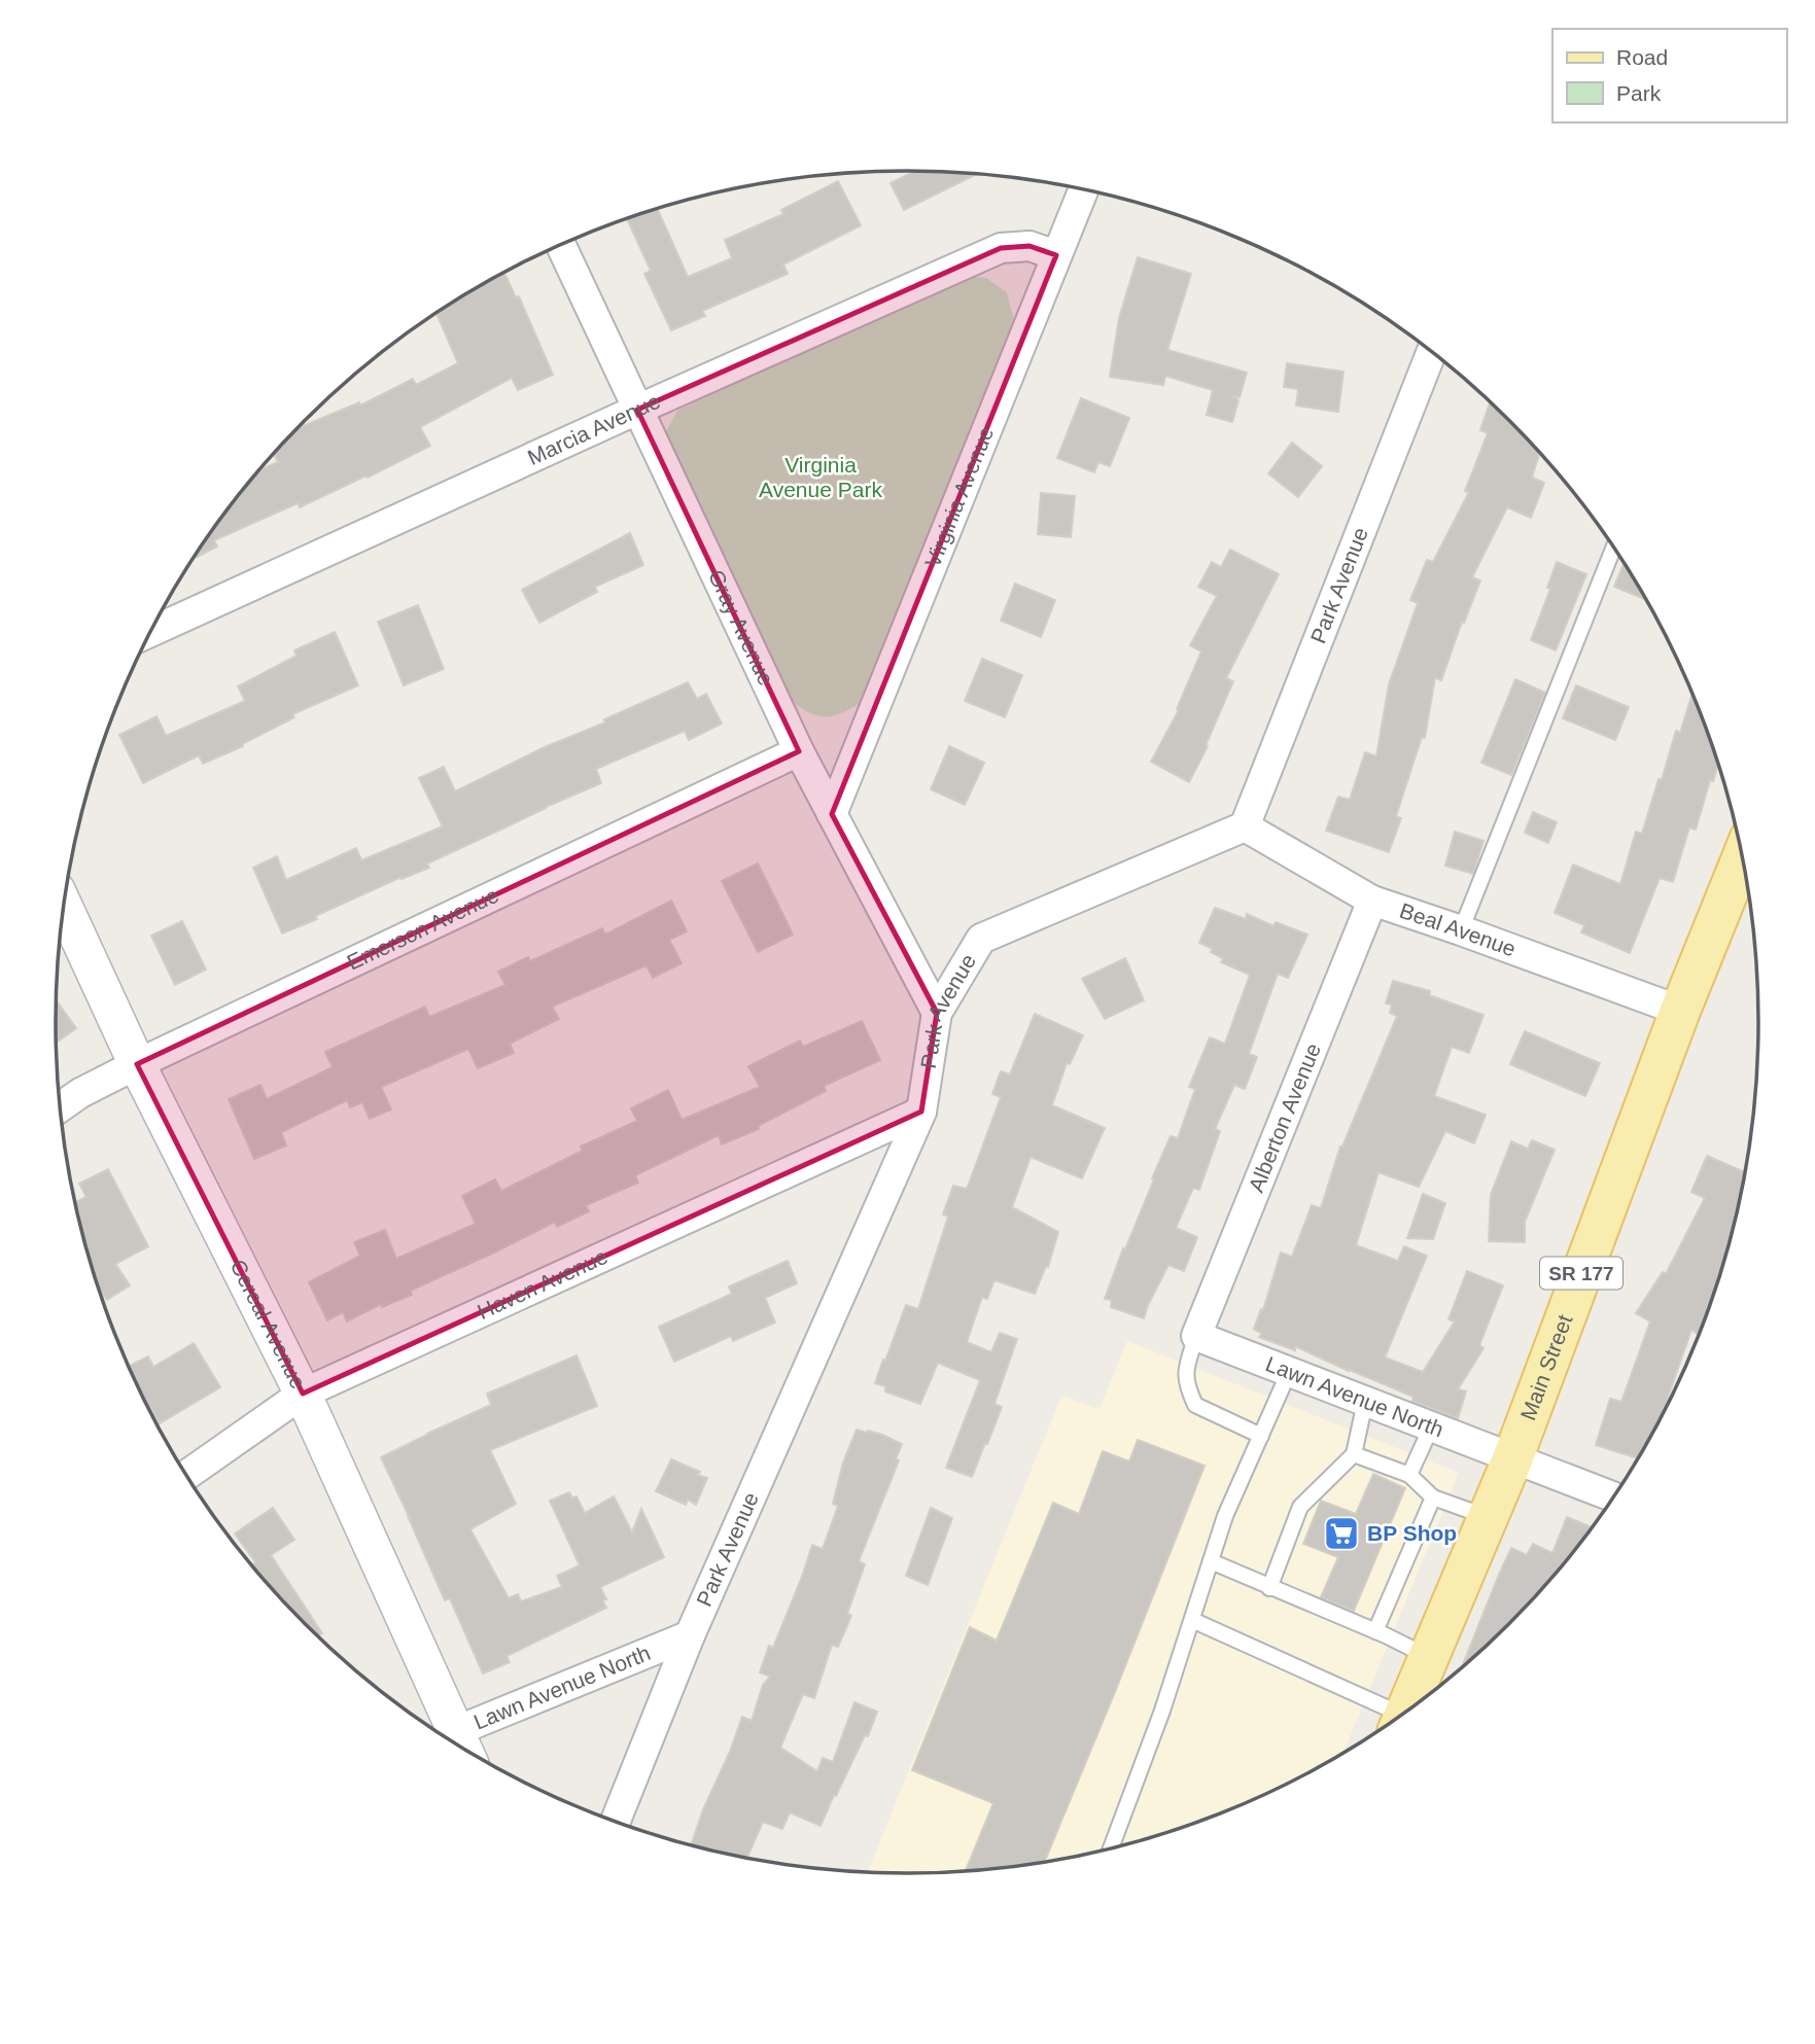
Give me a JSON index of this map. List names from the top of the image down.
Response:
{
  "streets": {
    "main road": ["SR 177", "Main Street"],
    "street": [
      "Marcia Avenue",
      "Virginia Avenue",
      "Park Avenue",
      "Gray Avenue",
      "Emerson Avenue",
      "Beal Avenue",
      "Alberton Avenue",
      "Haven Avenue",
      "Cereal Avenue",
      "Lawn Avenue North"
    ]
  },
  "crossings": [
    ["Marcia Avenue", "Virginia Avenue"],
    ["Marcia Avenue", "Gray Avenue"],
    ["Virginia Avenue", "Gray Avenue"],
    ["Park Avenue", "Gray Avenue"],
    ["Park Avenue", "Beal Avenue"],
    ["Park Avenue", "Haven Avenue"],
    ["Park Avenue", "Lawn Avenue North"],
    ["Gray Avenue", "Emerson Avenue"],
    ["Emerson Avenue", "Cereal Avenue"],
    ["Beal Avenue", "Alberton Avenue"],
    ["Beal Avenue", "Main Street"],
    ["Alberton Avenue", "Lawn Avenue North"],
    ["Haven Avenue", "Cereal Avenue"],
    ["Main Street", "Lawn Avenue North"]
  ],
  "parks": ["Virginia Avenue Park"],
  "places": {
    "supermarket": ["BP Shop"]
  },
  "legend": ["Road", "Park"]
}
